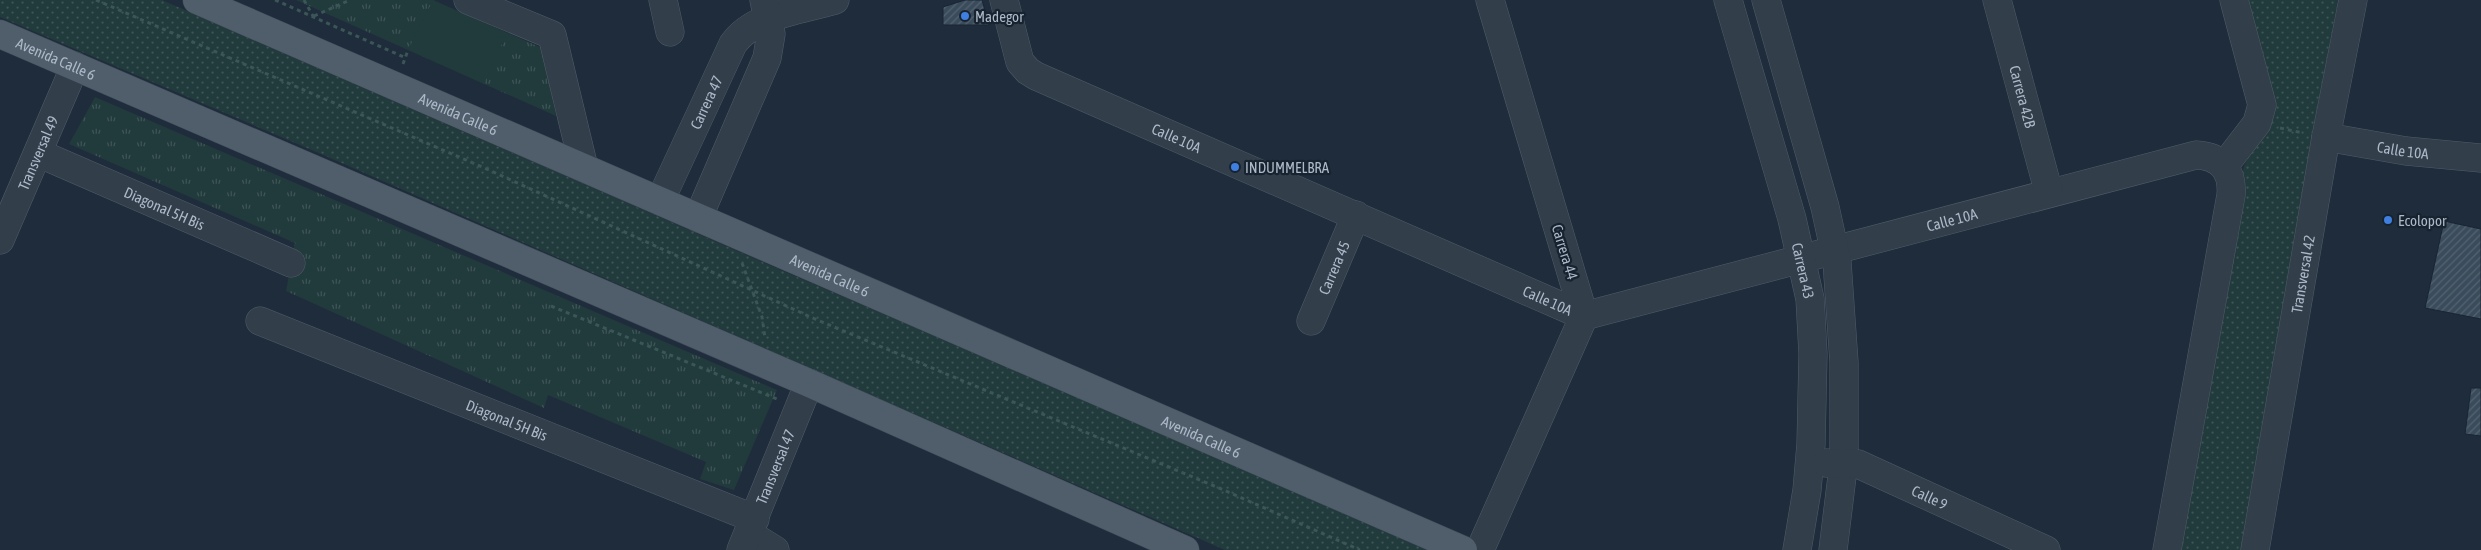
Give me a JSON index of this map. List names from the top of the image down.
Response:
{
  "streets": {
    "main road": ["Avenida Calle 6"],
    "street": [
      "Carrera 42B",
      "Carrera 47",
      "Calle 10A",
      "Transversal 49",
      "Diagonal 5H Bis",
      "Carrera 44",
      "Carrera 45",
      "Carrera 43",
      "Transversal 42",
      "Transversal 47",
      "Calle 9"
    ]
  },
  "crossings": [
    ["Avenida Calle 6", "Carrera 47"],
    ["Avenida Calle 6", "Transversal 49"],
    ["Avenida Calle 6", "Transversal 47"],
    ["Carrera 42B", "Calle 10A"],
    ["Calle 10A", "Carrera 44"],
    ["Calle 10A", "Carrera 45"],
    ["Calle 10A", "Carrera 43"],
    ["Calle 10A", "Transversal 42"],
    ["Transversal 49", "Diagonal 5H Bis"],
    ["Diagonal 5H Bis", "Transversal 47"],
    ["Carrera 43", "Calle 9"]
  ],
  "places": ["Madegor", "INDUMMELBRA", "Ecolopor"]
}
